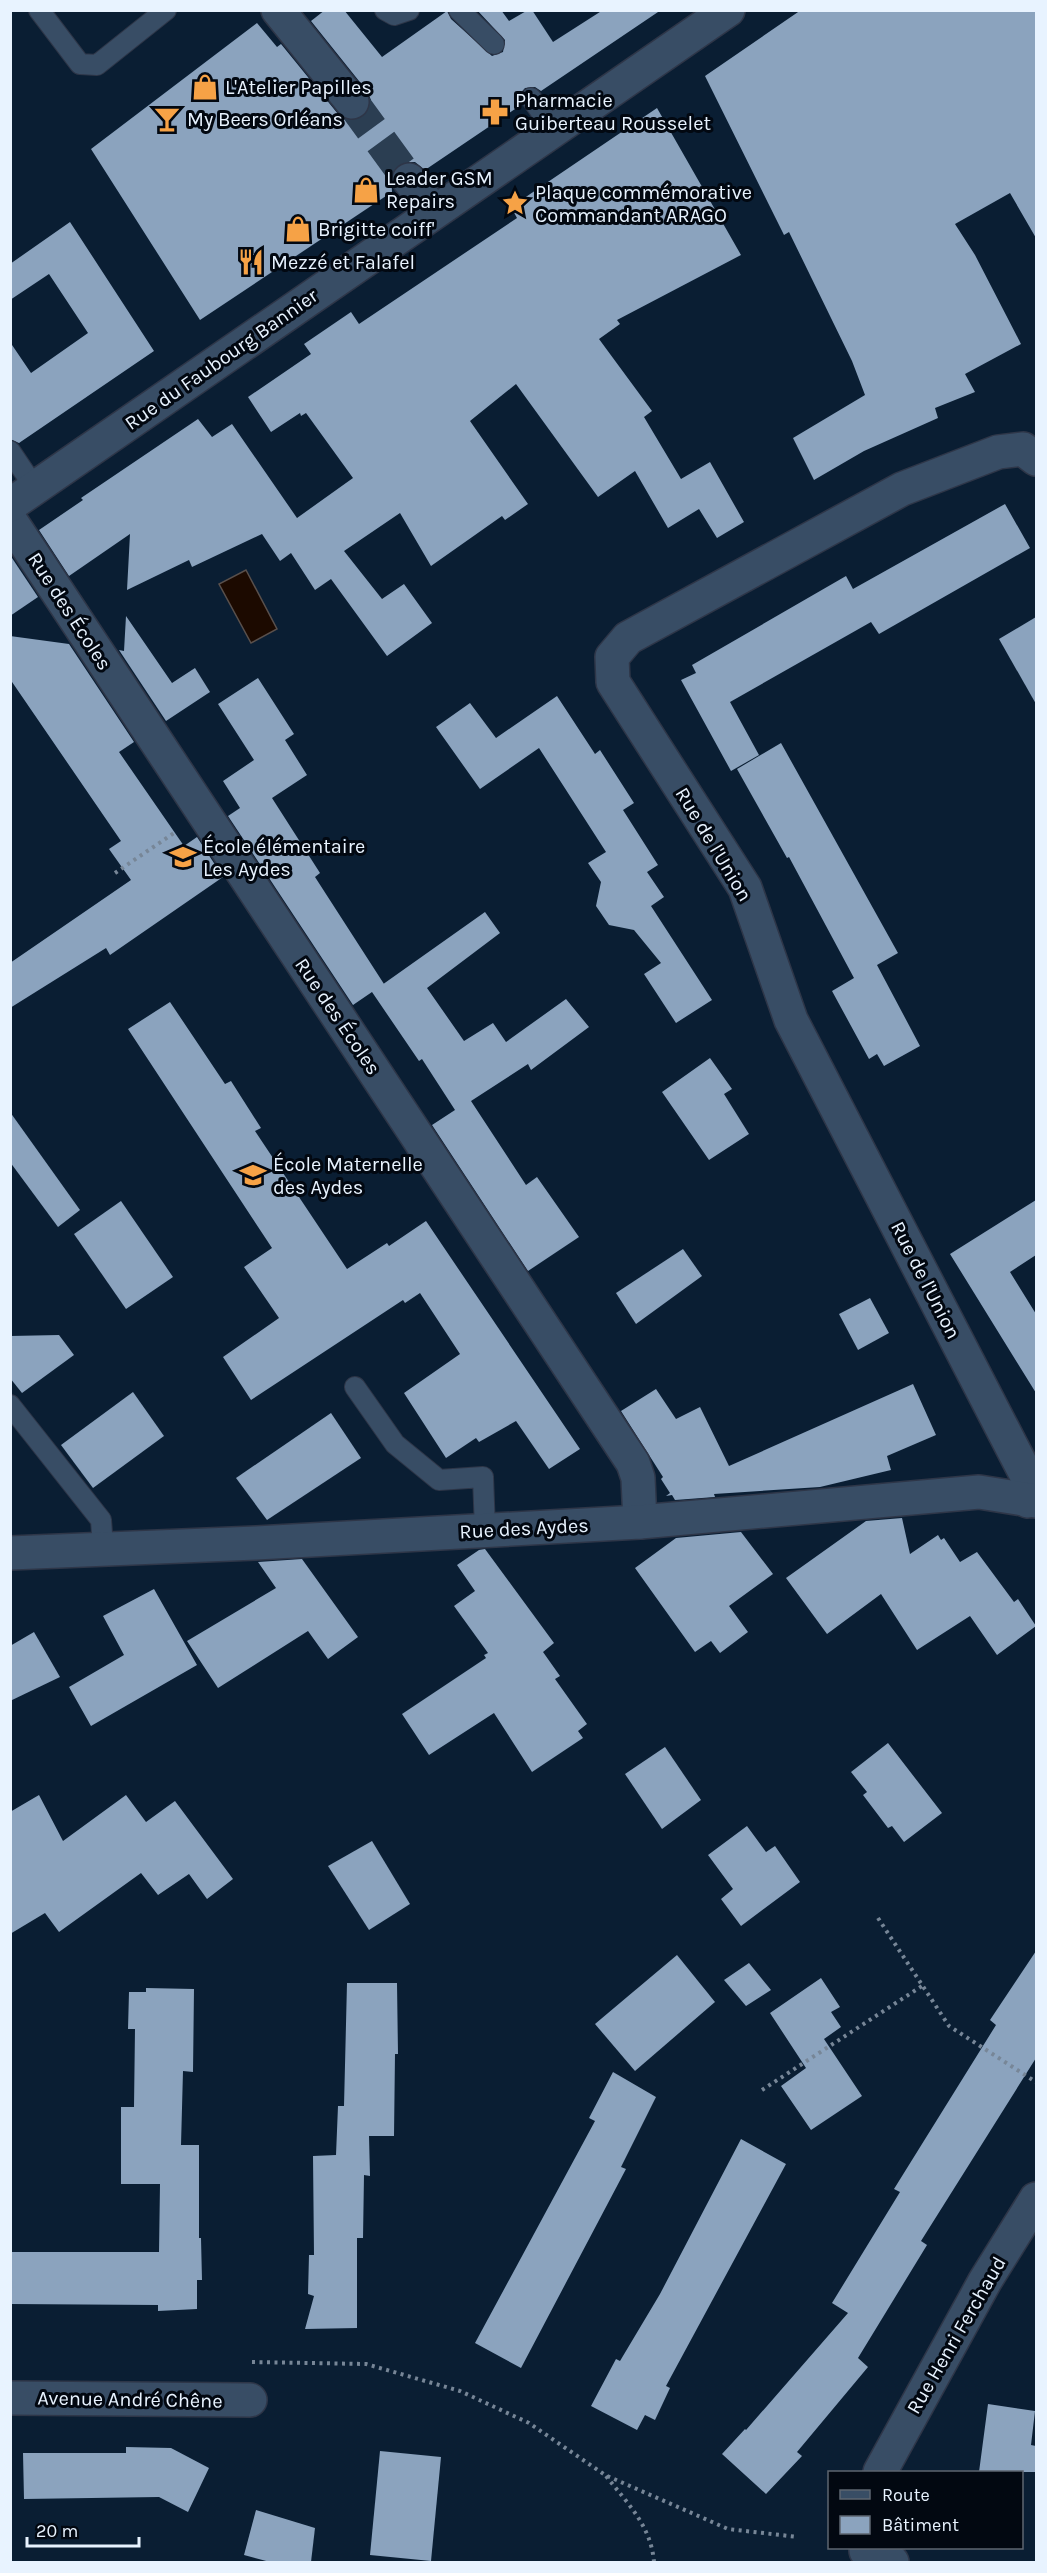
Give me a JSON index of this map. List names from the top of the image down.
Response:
{
  "streets": {
    "street": [
      "Rue du Faubourg Bannier",
      "Rue des Écoles",
      "Rue de l'Union",
      "Rue des Aydes",
      "Rue Henri Ferchaud",
      "Avenue André Chêne"
    ]
  },
  "crossings": [
    ["Rue des Écoles", "Rue des Aydes"],
    ["Rue de l'Union", "Rue des Aydes"]
  ],
  "places": {
    "shop": ["L'Atelier Papilles", "Leader GSM Repairs", "Brigitte coiff'"],
    "pharmacy": ["Pharmacie Guiberteau Rousselet"],
    "bar": ["My Beers Orléans"],
    "place": ["Plaque commémorative Commandant ARAGO"],
    "restaurant": ["Mezzé et Falafel"],
    "school or university": ["École élémentaire Les Aydes", "École Maternelle des Aydes"]
  },
  "legend": ["Route", "Bâtiment"],
  "scale_bar": "20 m"
}
